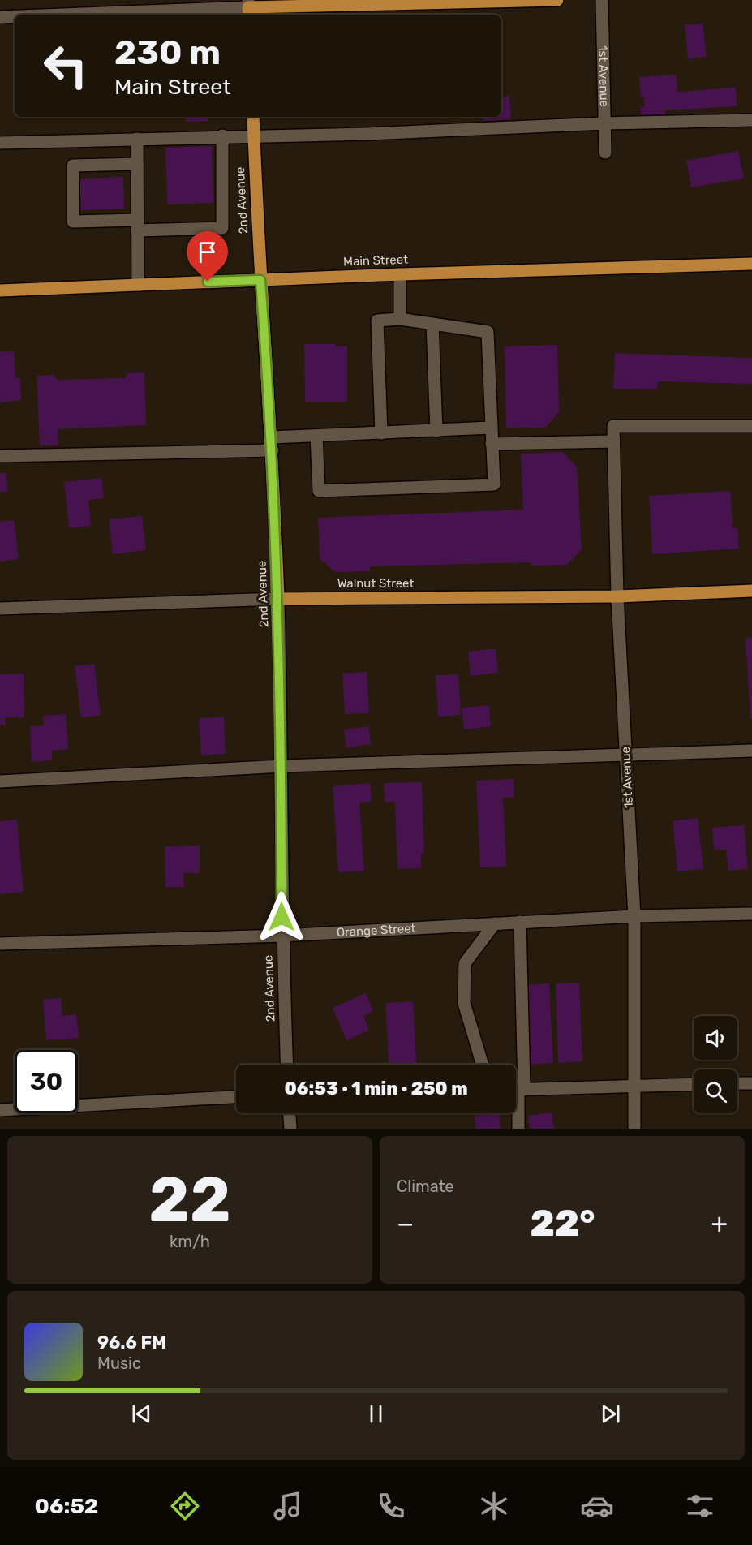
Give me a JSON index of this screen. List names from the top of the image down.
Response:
{
  "streets": {
    "main road": ["2nd Avenue", "Main Street", "Walnut Street"],
    "street": ["1st Avenue", "Orange Street"]
  },
  "crossings": [
    ["1st Avenue", "Walnut Street"],
    ["1st Avenue", "Orange Street"],
    ["2nd Avenue", "Main Street"],
    ["2nd Avenue", "Walnut Street"],
    ["2nd Avenue", "Orange Street"]
  ],
  "page": {
    "turn": ["230 m", "Main Street"],
    "limit": "30",
    "trip": "06:53 · 1 min · 250 m",
    "tile": [
      ["22", "km/h"],
      "Climate"
    ],
    "heat": ["−", "22°", "+"],
    "song": ["96.6 FM", "Music"],
    "tabs": "06:52"
  }
}
